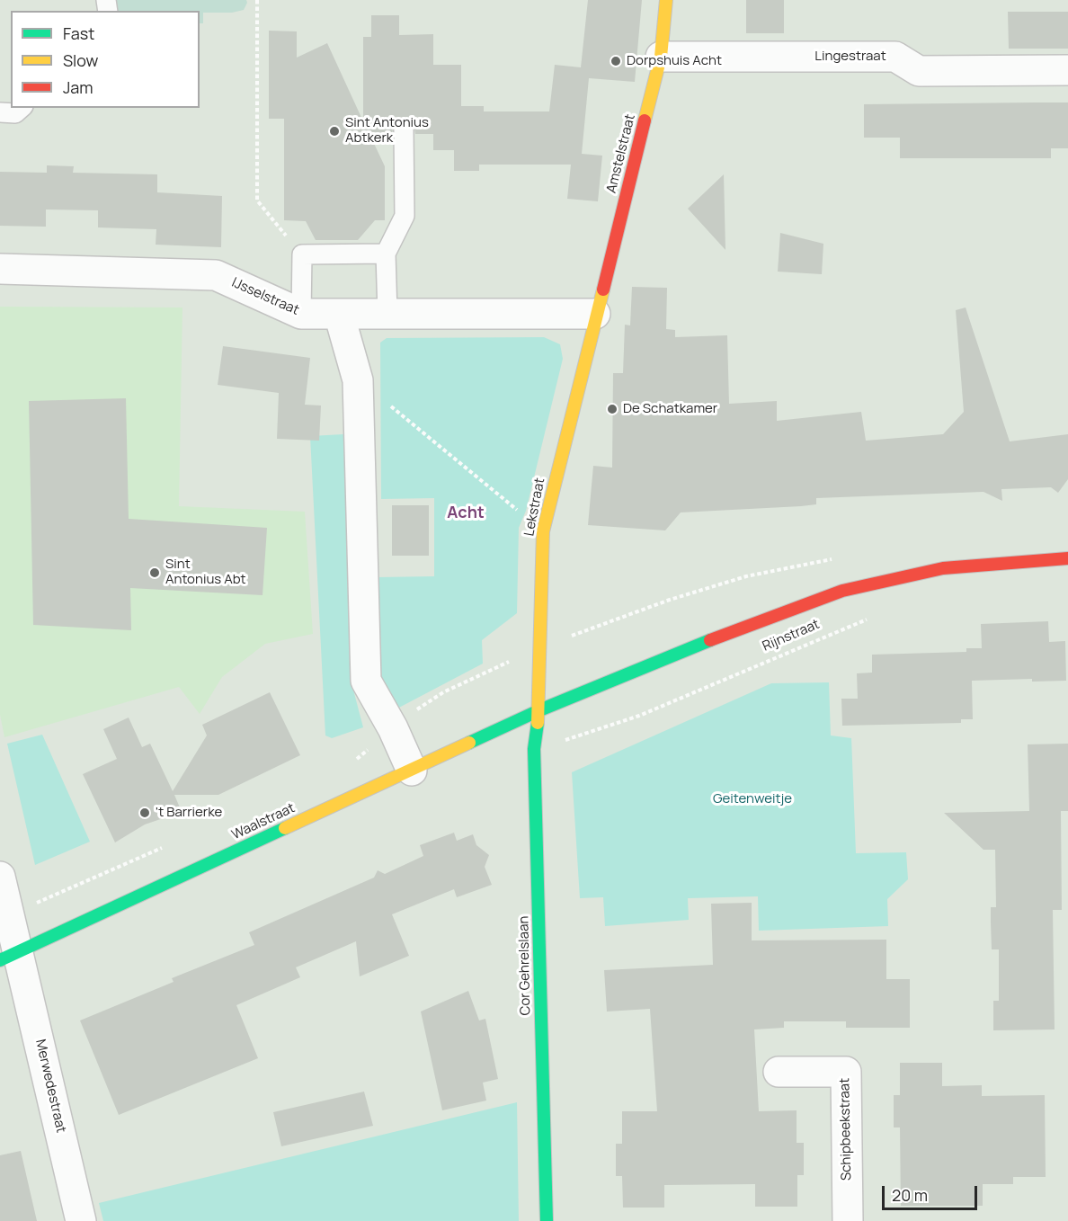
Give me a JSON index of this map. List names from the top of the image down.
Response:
{
  "streets": {
    "street": [
      "Lingestraat",
      "Amstelstraat",
      "IJsselstraat",
      "Lekstraat",
      "Rijnstraat",
      "Waalstraat",
      "Cor Gehrelslaan",
      "Merwedestraat",
      "Schipbeekstraat"
    ]
  },
  "crossings": [
    ["Lingestraat", "Amstelstraat"],
    ["Amstelstraat", "IJsselstraat"],
    ["Amstelstraat", "Lekstraat"],
    ["IJsselstraat", "Lekstraat"],
    ["Lekstraat", "Rijnstraat"],
    ["Lekstraat", "Waalstraat"],
    ["Lekstraat", "Cor Gehrelslaan"],
    ["Rijnstraat", "Waalstraat"],
    ["Rijnstraat", "Cor Gehrelslaan"],
    ["Waalstraat", "Cor Gehrelslaan"],
    ["Waalstraat", "Merwedestraat"]
  ],
  "districts": ["Acht"],
  "parks": ["Geitenweitje"],
  "places": [
    "Dorpshuis Acht",
    "Sint Antonius Abtkerk",
    "De Schatkamer",
    "Sint Antonius Abt",
    "'t Barrierke"
  ],
  "legend": ["Fast", "Slow", "Jam"],
  "scale_bar": "20 m"
}
